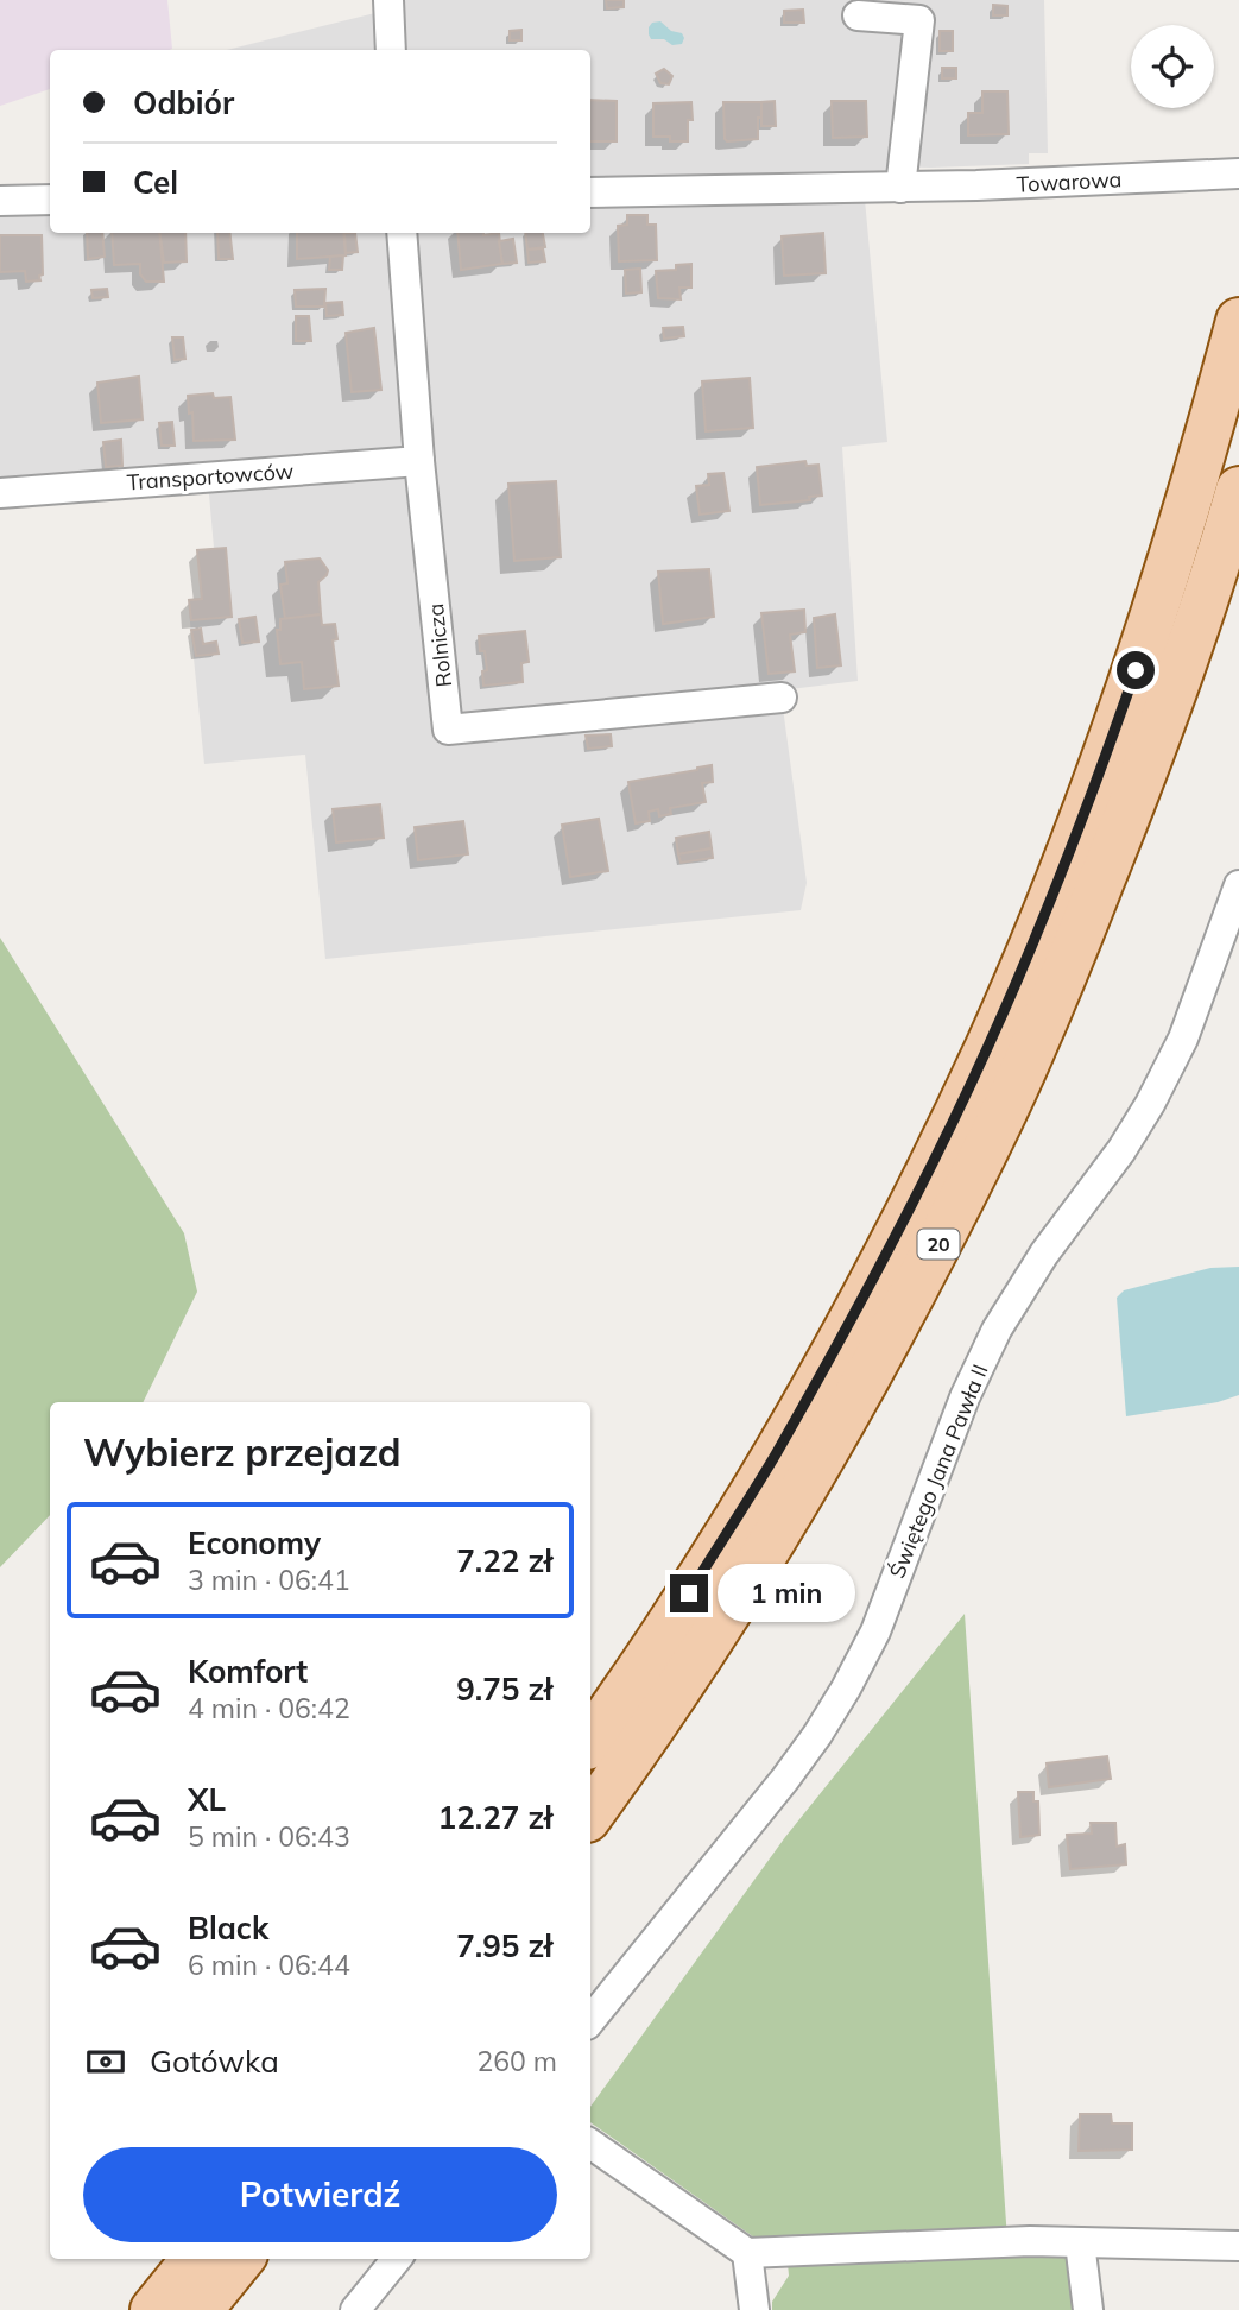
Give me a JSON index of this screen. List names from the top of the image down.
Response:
{
  "streets": {
    "main road": ["20"],
    "street": [
      "Towarowa",
      "Transportowców",
      "Rolnicza",
      "Świętego Jana Pawła II"
    ]
  },
  "crossings": [
    ["Transportowców", "Rolnicza"]
  ],
  "page": {
    "banner": ["Odbiór", "Cel"],
    "heading": "Wybierz przejazd",
    "list": [
      {
        "name": "Economy",
        "note": "3 min · 06:41",
        "value": "7.22 zł"
      },
      {
        "name": "Komfort",
        "note": "4 min · 06:42",
        "value": "9.75 zł"
      },
      {
        "name": "XL",
        "note": "5 min · 06:43",
        "value": "12.27 zł"
      },
      {
        "name": "Black",
        "note": "6 min · 06:44",
        "value": "7.95 zł"
      }
    ],
    "bubble": "1 min",
    "pay": ["Gotówka", "260 m"],
    "buttons": "Potwierdź"
  }
}
